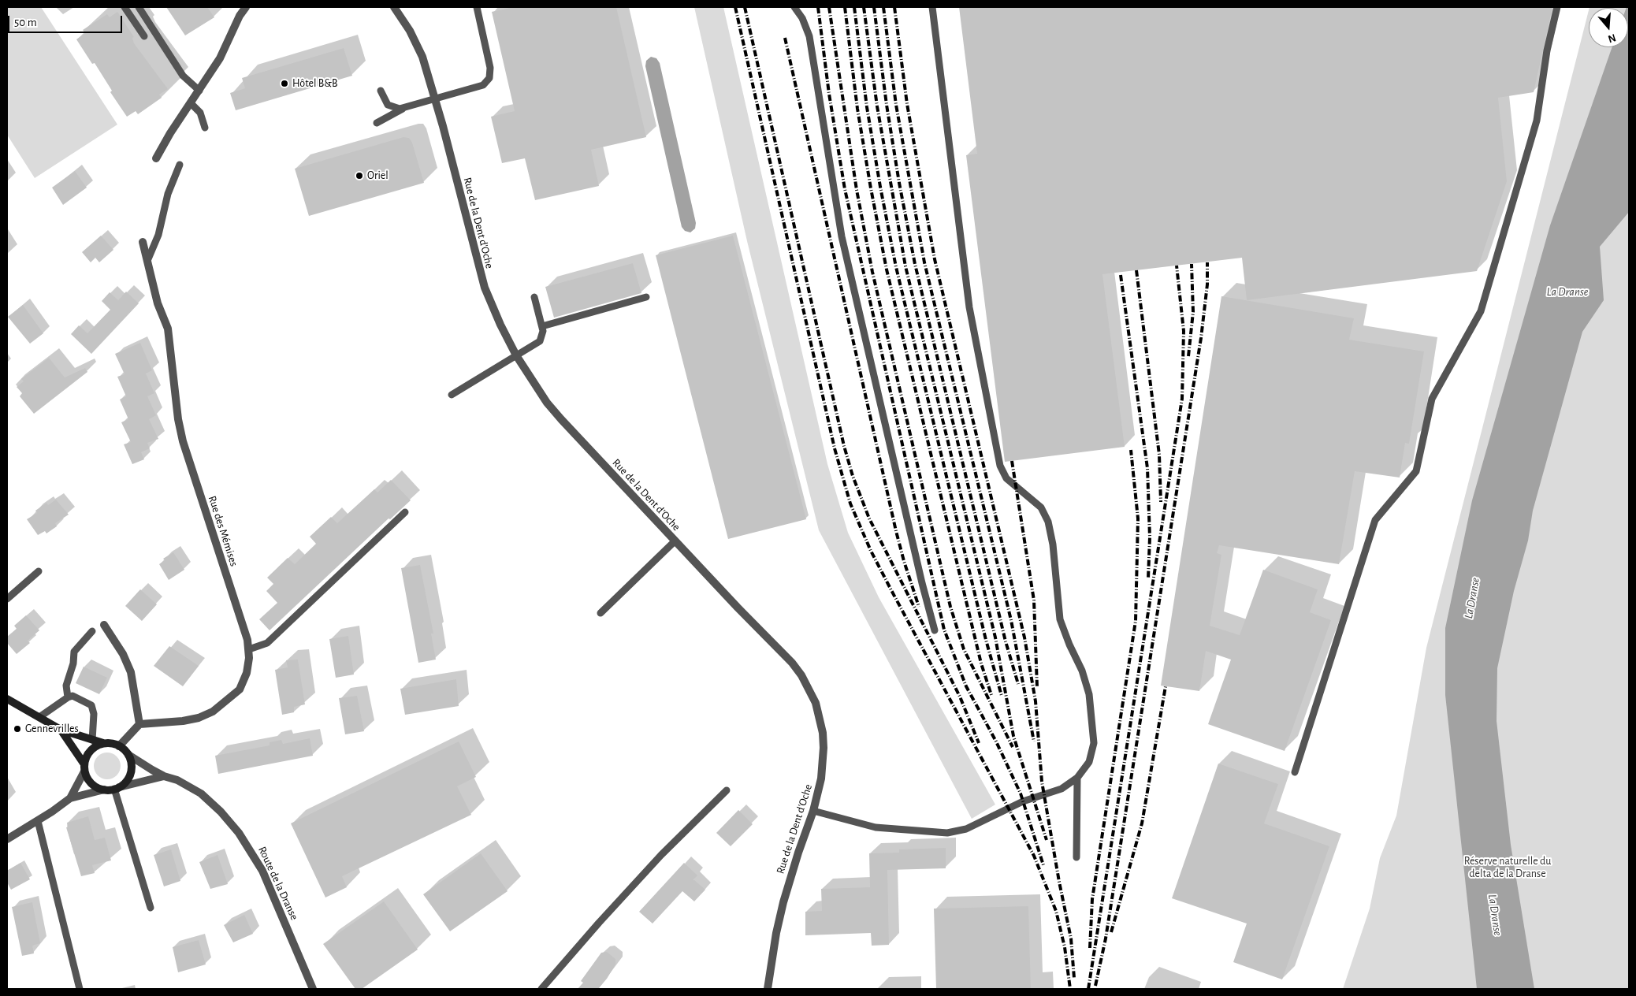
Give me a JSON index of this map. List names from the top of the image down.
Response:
{
  "streets": {
    "street": ["Rue de la Dent d'Oche", "Rue des Mémises", "Route de la Dranse"]
  },
  "water": ["La Dranse"],
  "parks": ["Réserve naturelle du delta de la Dranse"],
  "places": ["Hôtel B&B", "Oriel", "Gennevrilles"],
  "scale_bar": "50 m",
  "north": "bottom"
}
